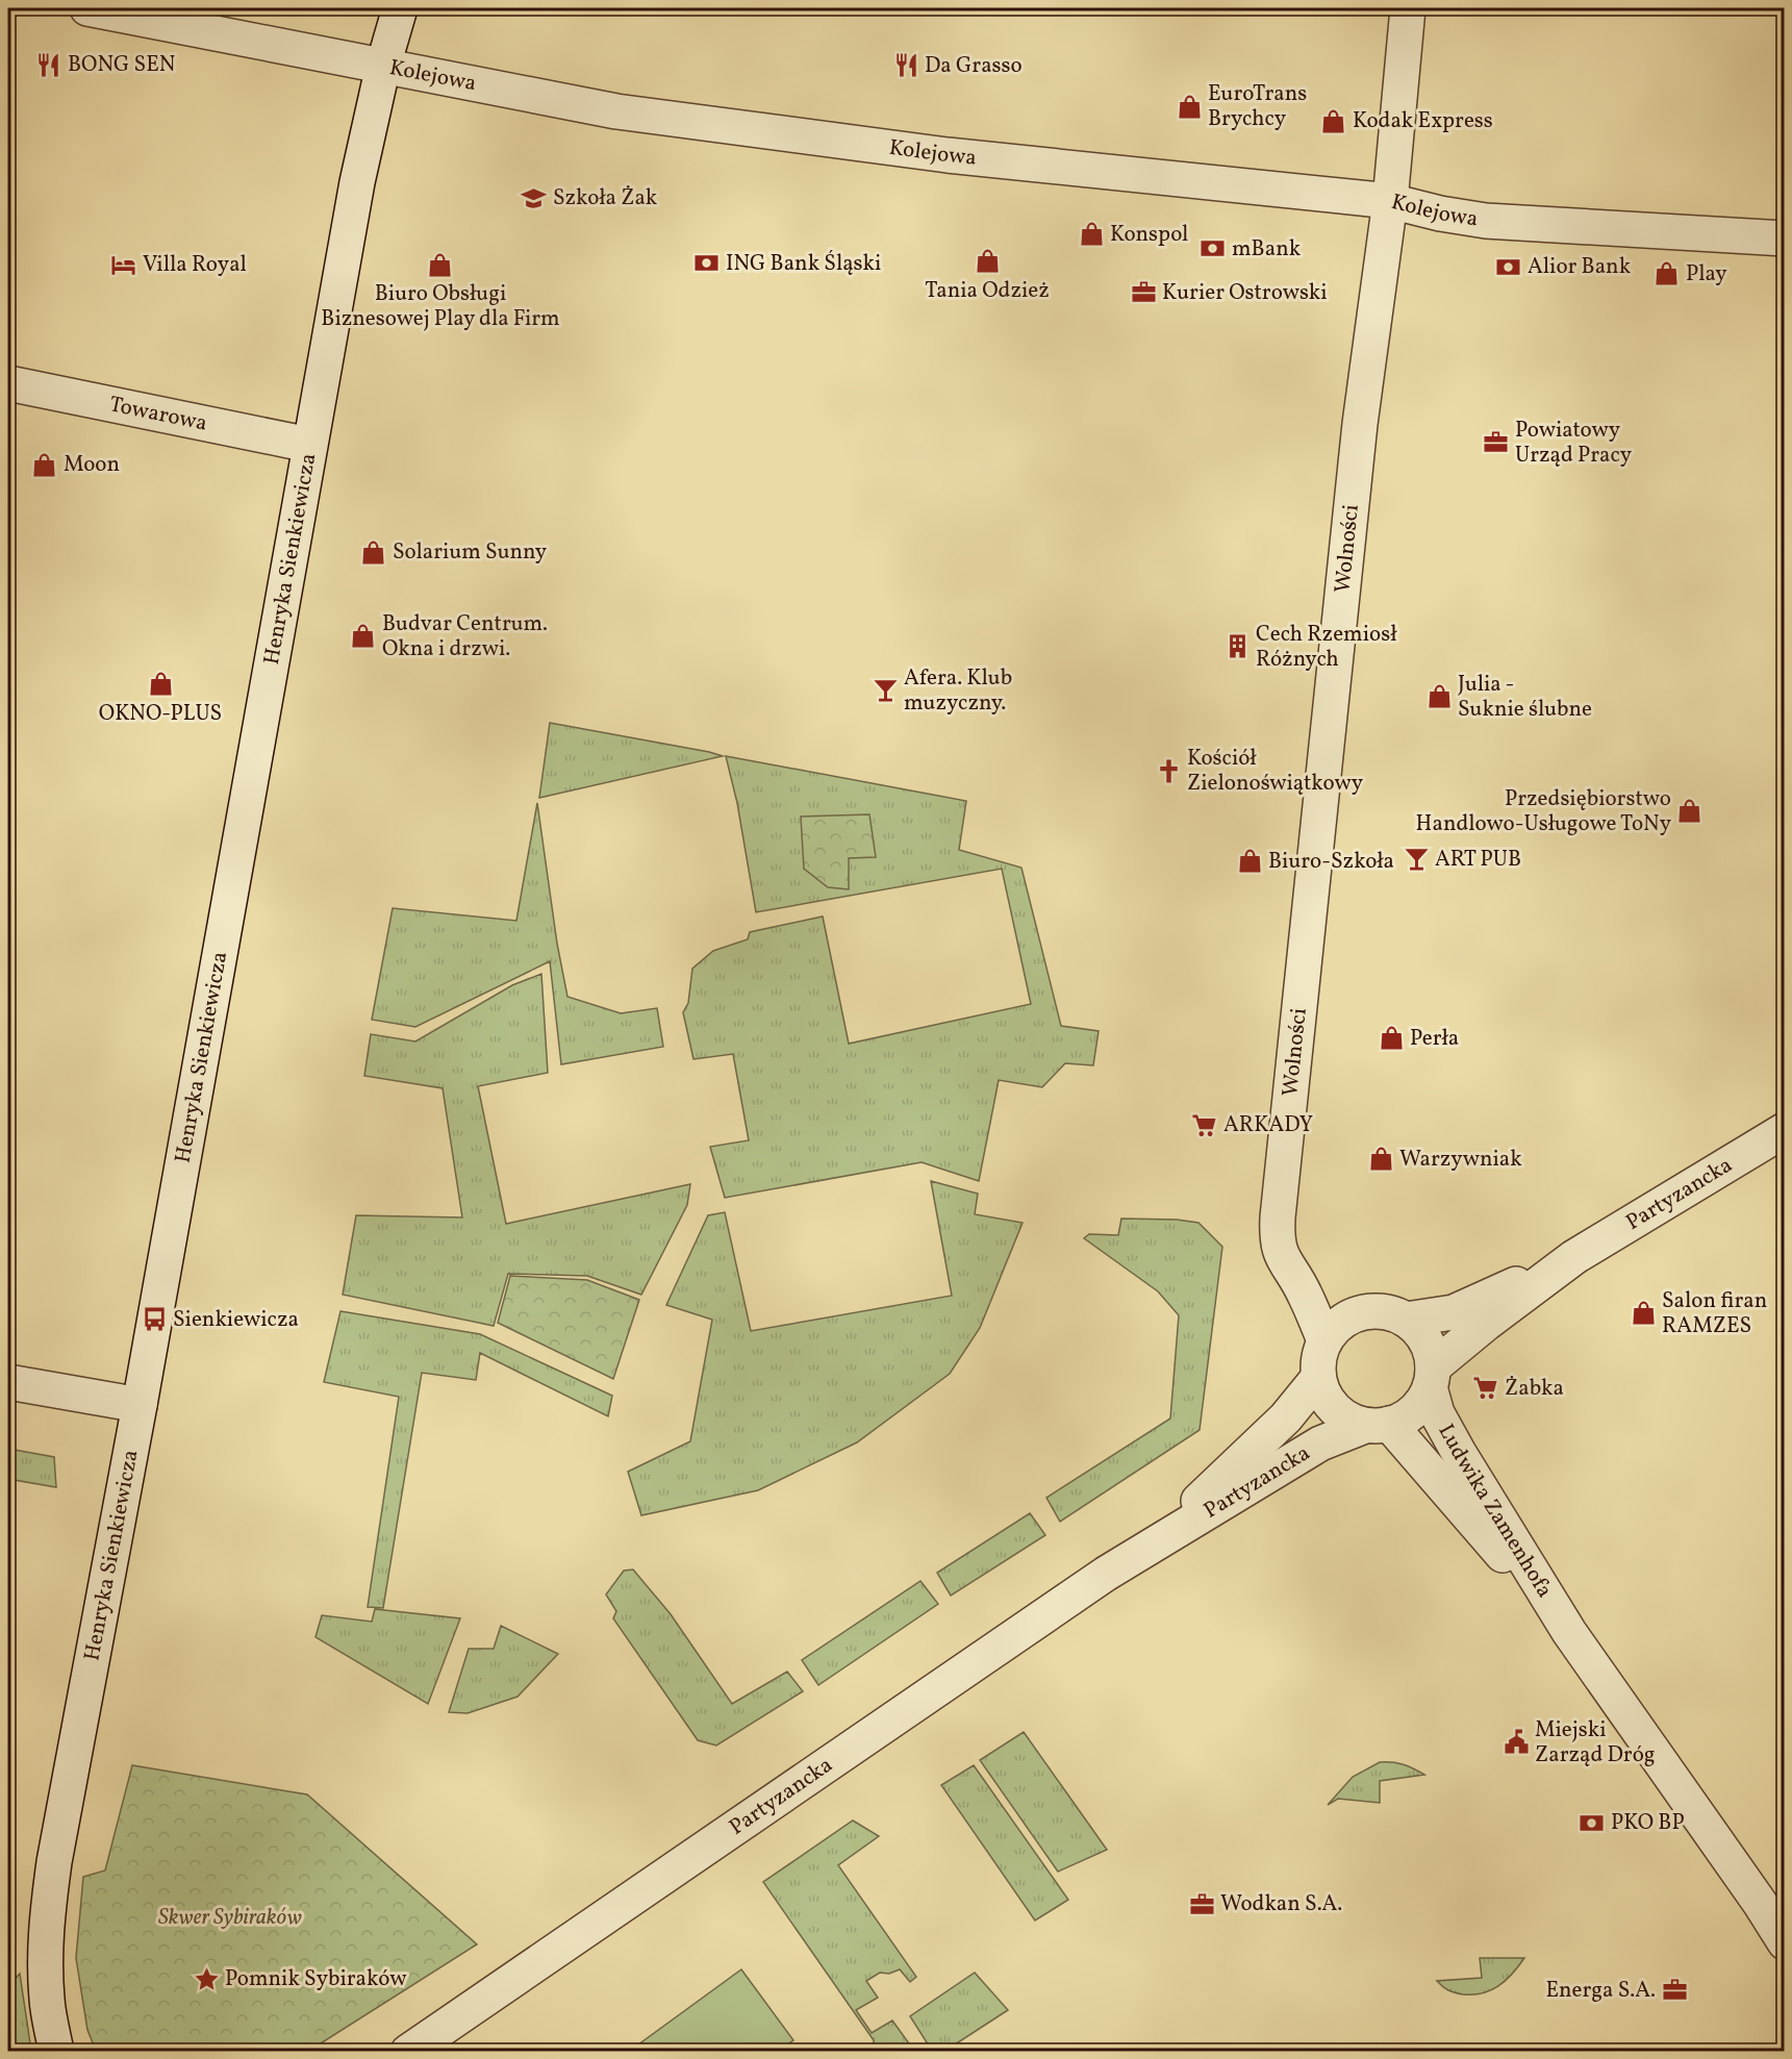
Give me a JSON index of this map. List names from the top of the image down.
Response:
{
  "streets": {
    "street": [
      "Kolejowa",
      "Towarowa",
      "Wolności",
      "Henryka Sienkiewicza",
      "Partyzancka",
      "Ludwika Zamenhofa"
    ]
  },
  "crossings": [
    ["Kolejowa", "Wolności"],
    ["Kolejowa", "Henryka Sienkiewicza"],
    ["Towarowa", "Henryka Sienkiewicza"],
    ["Wolności", "Partyzancka"],
    ["Wolności", "Ludwika Zamenhofa"],
    ["Partyzancka", "Ludwika Zamenhofa"]
  ],
  "parks": ["Skwer Sybiraków"],
  "places": {
    "restaurant": ["BONG SEN", "Da Grasso"],
    "shop": [
      "EuroTrans Brychcy",
      "Kodak Express",
      "Konspol",
      "Tania Odzież",
      "Biuro Obsługi Biznesowej Play dla Firm",
      "Play",
      "Moon",
      "Solarium Sunny",
      "Budvar Centrum. Okna i drzwi.",
      "OKNO-PLUS",
      "Julia - Suknie ślubne",
      "Przedsiębiorstwo Handlowo-Usługowe ToNy",
      "Biuro-Szkoła",
      "Perła",
      "Warzywniak",
      "Salon firan RAMZES"
    ],
    "school or university": ["Szkoła Żak"],
    "bank": [
      "mBank",
      "ING Bank Śląski",
      "Alior Bank",
      "PKO BP"
    ],
    "hotel": ["Villa Royal"],
    "office": [
      "Kurier Ostrowski",
      "Powiatowy Urząd Pracy",
      "Wodkan S.A.",
      "Energa S.A."
    ],
    "building": ["Cech Rzemiosł Różnych"],
    "bar": ["Afera. Klub muzyczny.", "ART PUB"],
    "church": ["Kościół Zielonoświątkowy"],
    "supermarket": ["ARKADY", "Żabka"],
    "bus stop": ["Sienkiewicza"],
    "public building": ["Miejski Zarząd Dróg"],
    "place": ["Pomnik Sybiraków"]
  }
}
